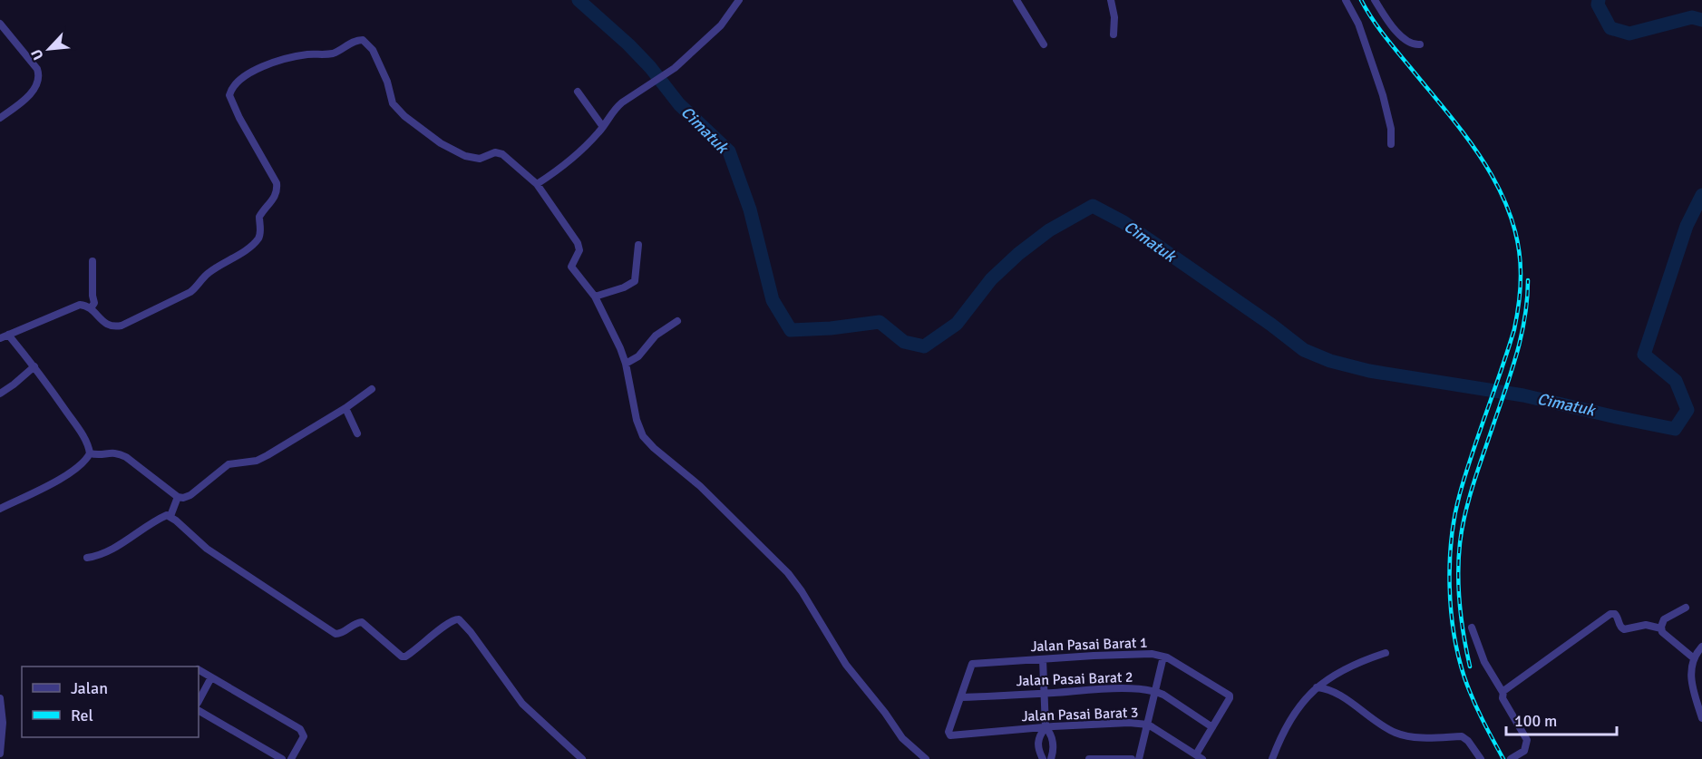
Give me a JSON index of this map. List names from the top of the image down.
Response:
{
  "streets": {
    "street": ["Jalan Pasai Barat 1", "Jalan Pasai Barat 2", "Jalan Pasai Barat 3"]
  },
  "crossings": [
    ["Jalan Pasai Barat 1", "Jalan Pasai Barat 2"],
    ["Jalan Pasai Barat 1", "Jalan Pasai Barat 3"],
    ["Jalan Pasai Barat 2", "Jalan Pasai Barat 3"]
  ],
  "water": ["Cimatuk"],
  "legend": ["Jalan", "Rel"],
  "scale_bar": "100 m",
  "north": "bottom left"
}
